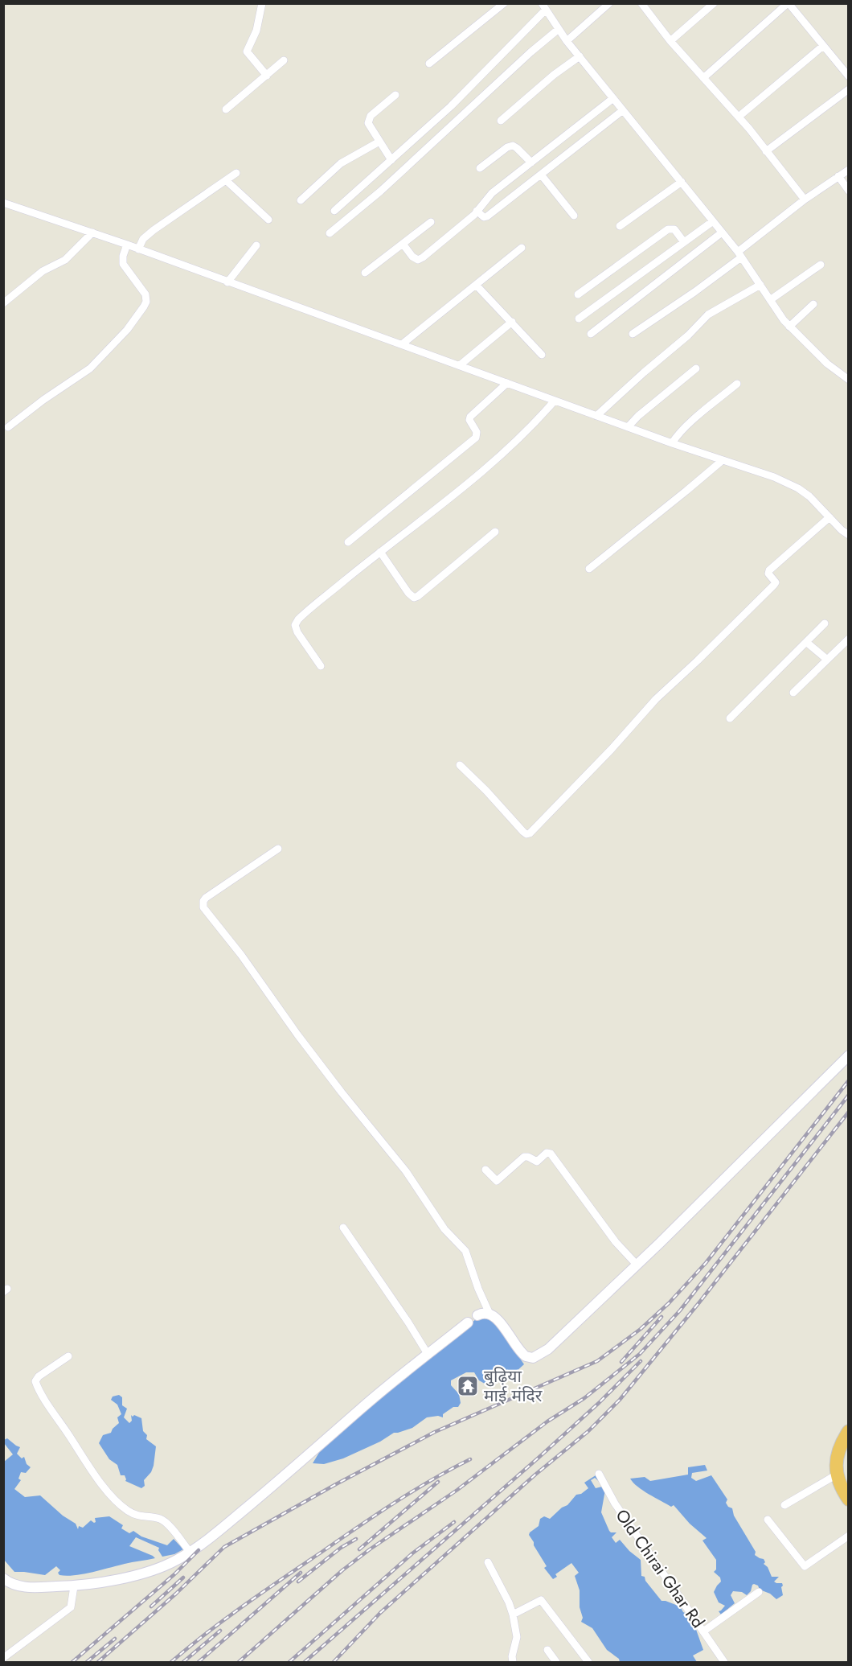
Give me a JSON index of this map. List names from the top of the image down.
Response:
{
  "streets": {
    "street": ["Old Chirai Ghar Rd"]
  },
  "places": {
    "temple": ["बुढ़िया माई मंदिर"]
  }
}
